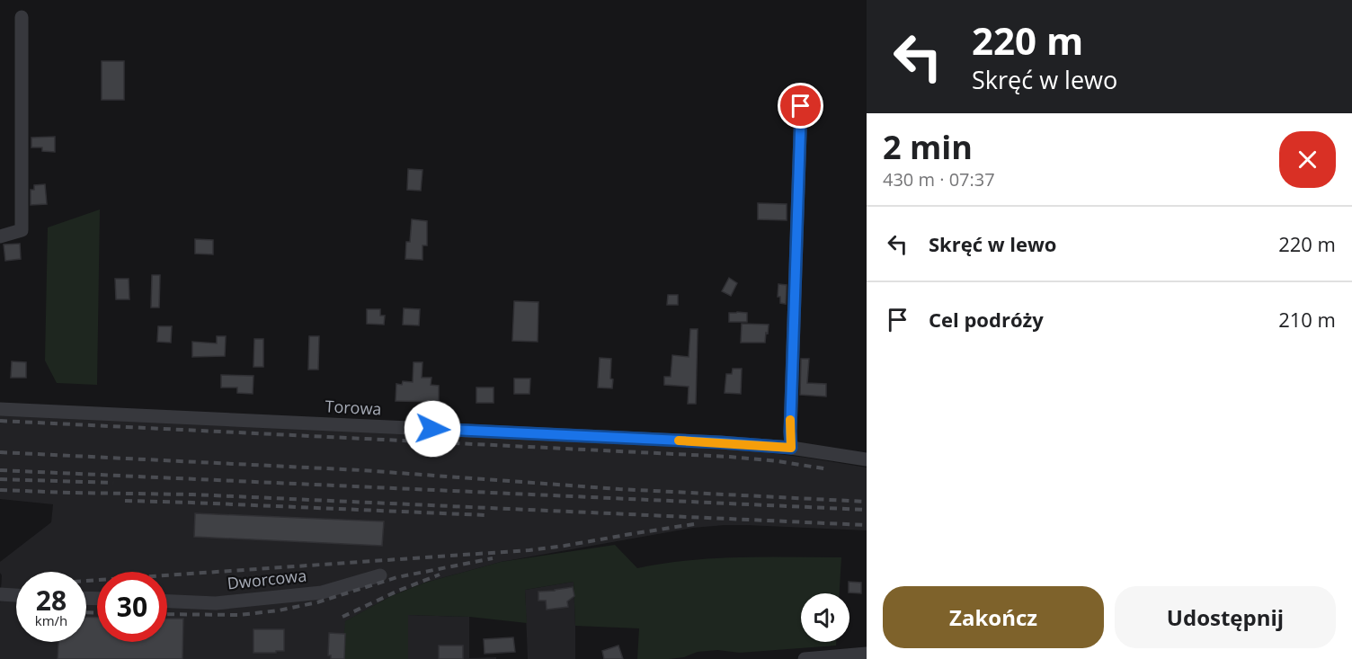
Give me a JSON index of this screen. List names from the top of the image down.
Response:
{
  "streets": {
    "street": ["Torowa", "Dworcowa"]
  },
  "page": {
    "turn": ["220 m", "Skręć w lewo"],
    "heading": ["2 min", "430 m · 07:37"],
    "list": [
      {
        "name": "Skręć w lewo",
        "value": "220 m"
      },
      {
        "name": "Cel podróży",
        "value": "210 m"
      }
    ],
    "speed": "28 km/h",
    "limit": "30",
    "buttons": ["Zakończ", "Udostępnij"]
  }
}
